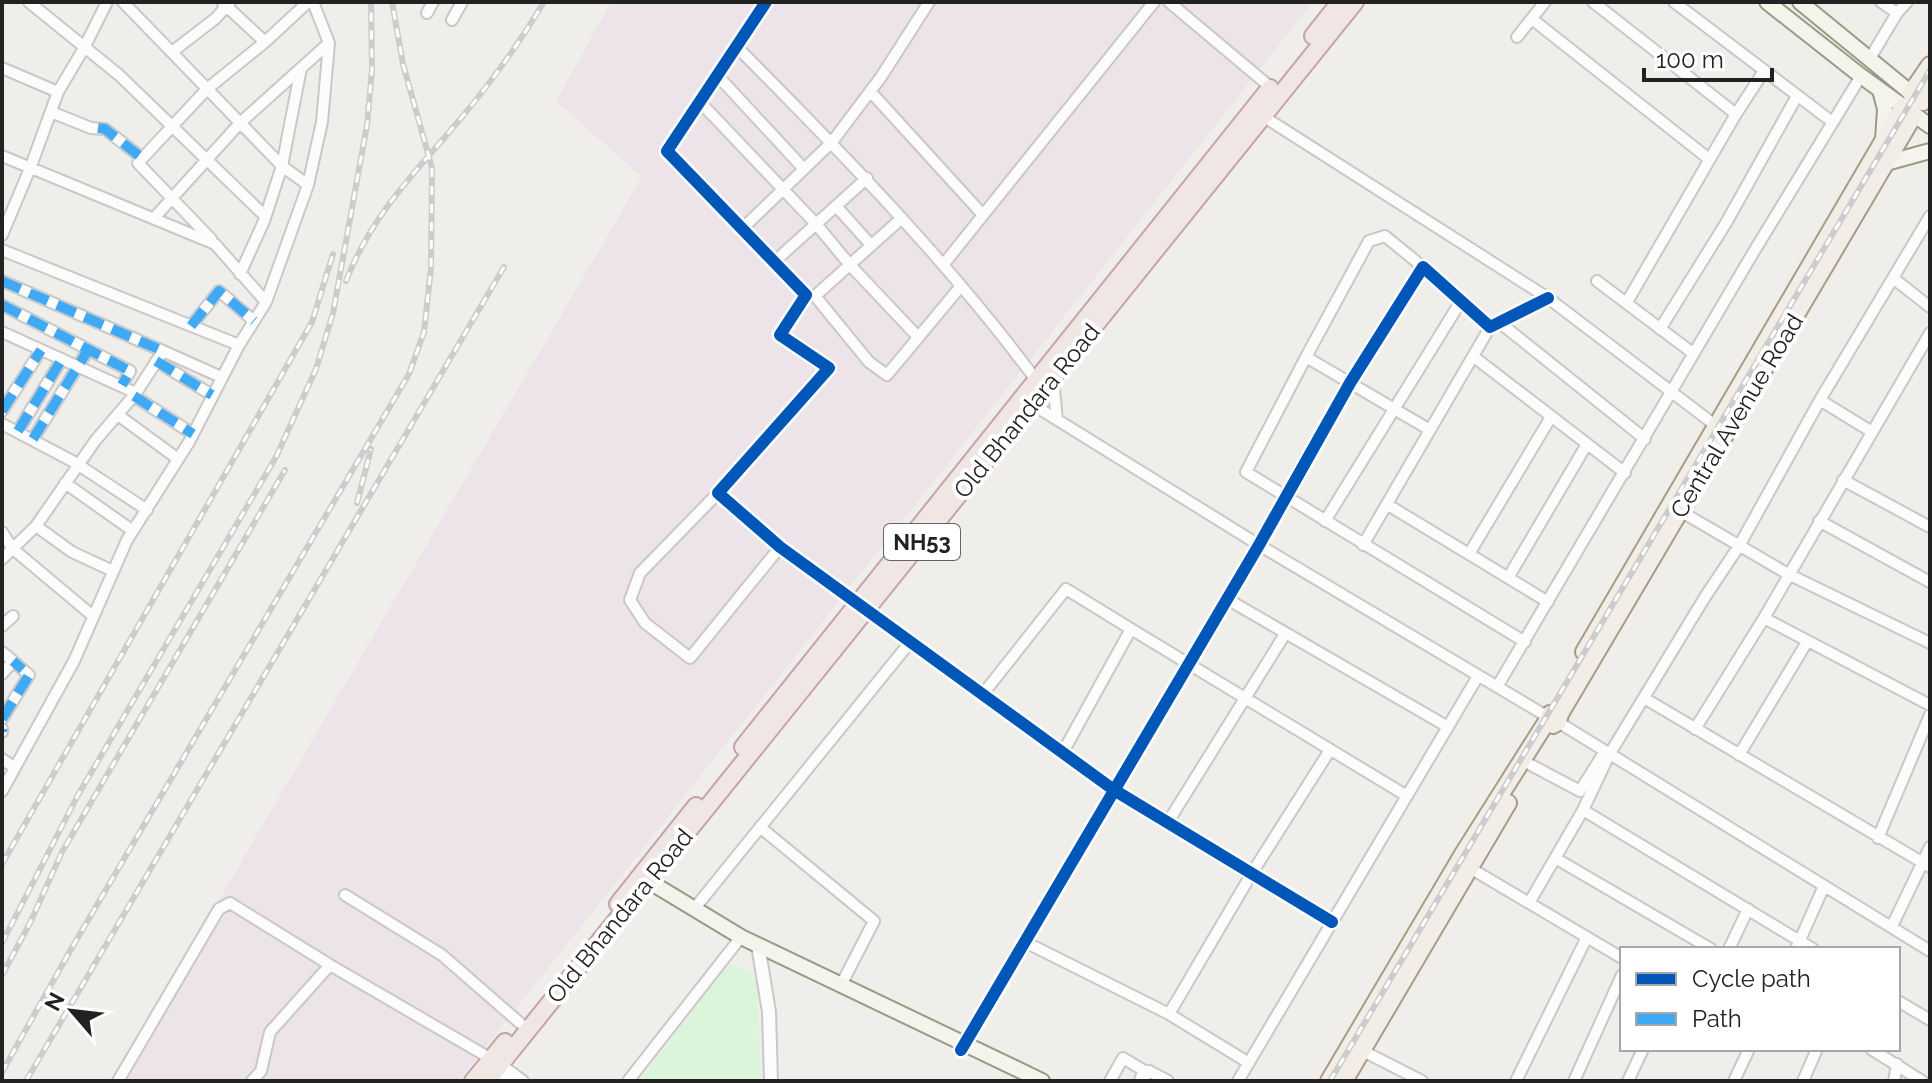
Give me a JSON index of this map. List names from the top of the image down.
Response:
{
  "streets": {
    "highway": ["Old Bhandara Road", "NH53"],
    "main road": ["Central Avenue Road"]
  },
  "crossings": [
    ["Old Bhandara Road", "NH53"]
  ],
  "legend": ["Cycle path", "Path"],
  "scale_bar": "100 m",
  "north": "top left"
}
